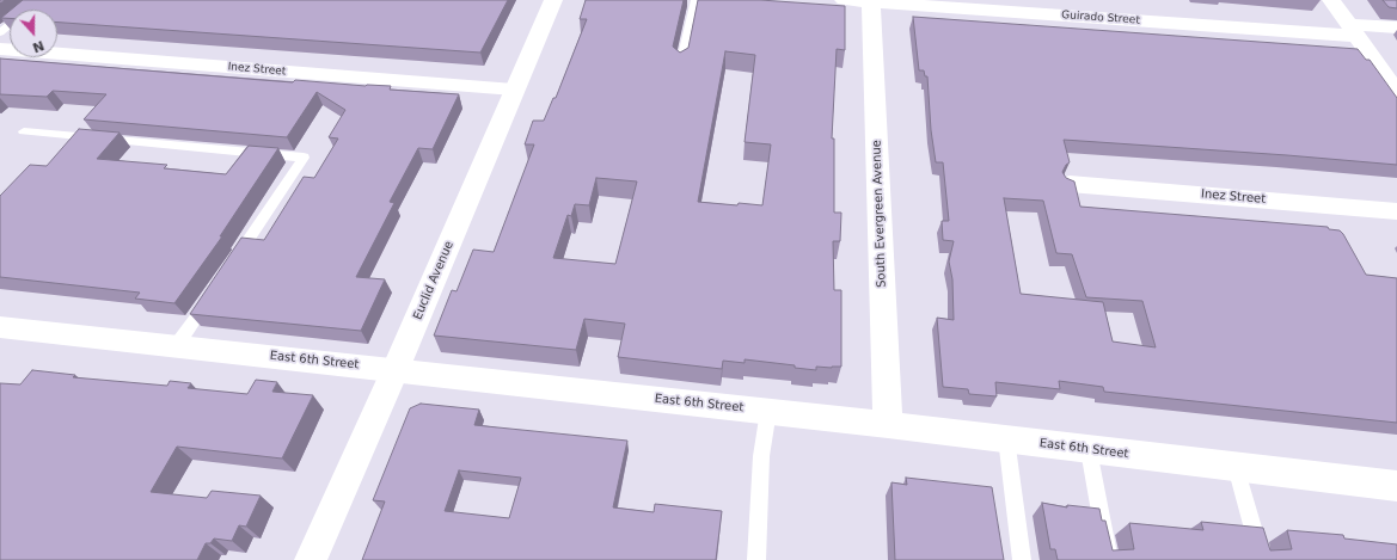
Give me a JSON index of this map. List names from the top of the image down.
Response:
{
  "streets": {
    "street": [
      "Guirado Street",
      "Inez Street",
      "South Evergreen Avenue",
      "Euclid Avenue",
      "East 6th Street"
    ]
  },
  "crossings": [
    ["Guirado Street", "South Evergreen Avenue"],
    ["Inez Street", "Euclid Avenue"],
    ["South Evergreen Avenue", "East 6th Street"],
    ["Euclid Avenue", "East 6th Street"]
  ],
  "north": "bottom"
}
